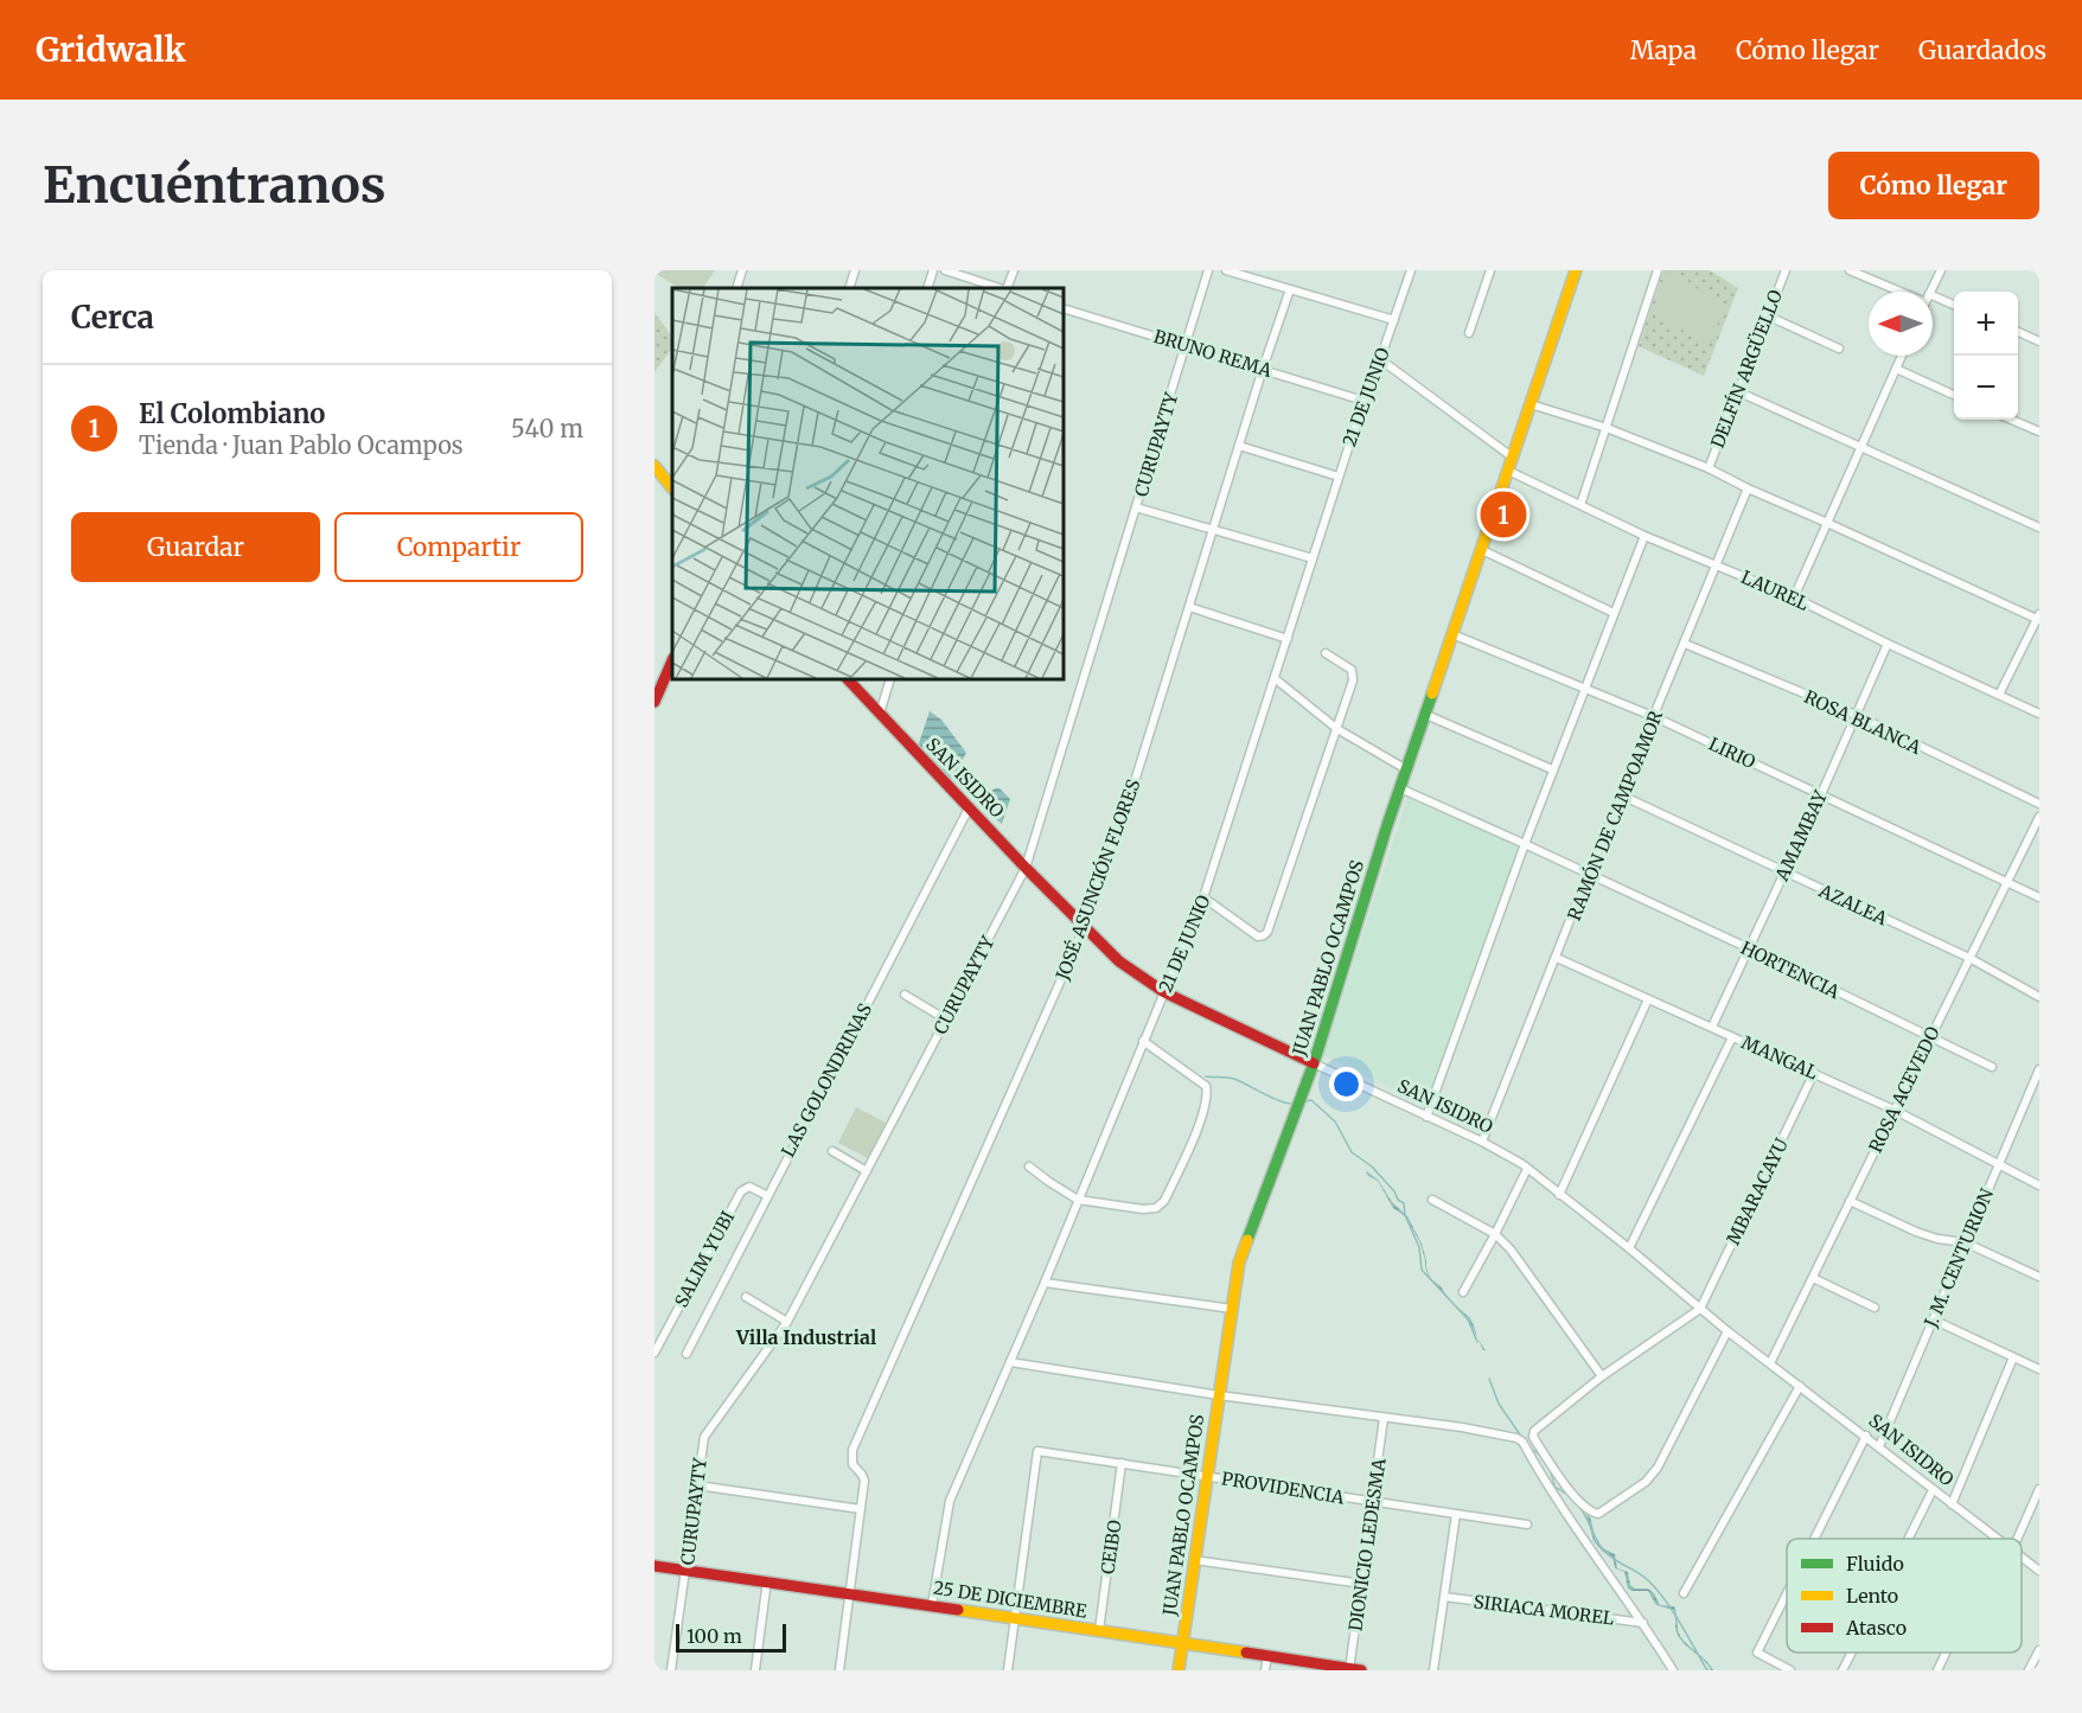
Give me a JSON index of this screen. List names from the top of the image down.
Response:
{
  "streets": {
    "street": [
      "BRUNO REMA",
      "DELFÍN ARGÜELLO",
      "21 DE JUNIO",
      "CURUPAYTY",
      "LAUREL",
      "ROSA BLANCA",
      "LIRIO",
      "SAN ISIDRO",
      "RAMÓN DE CAMPOAMOR",
      "AMAMBAY",
      "JOSÉ ASUNCIÓN FLORES",
      "AZALEA",
      "JUAN PABLO OCAMPOS",
      "HORTENCIA",
      "MANGAL",
      "LAS GOLONDRINAS",
      "ROSA ACEVEDO",
      "MBARACAYU",
      "J. M. CENTURION",
      "SALIM YUBI",
      "PROVIDENCIA",
      "DIONICIO LEDESMA",
      "CEIBO",
      "25 DE DICIEMBRE",
      "SIRIACA MOREL"
    ]
  },
  "crossings": [
    ["BRUNO REMA", "21 DE JUNIO"],
    ["BRUNO REMA", "CURUPAYTY"],
    ["BRUNO REMA", "JOSÉ ASUNCIÓN FLORES"],
    ["21 DE JUNIO", "SAN ISIDRO"],
    ["21 DE JUNIO", "25 DE DICIEMBRE"],
    ["CURUPAYTY", "SAN ISIDRO"],
    ["CURUPAYTY", "25 DE DICIEMBRE"],
    ["LAUREL", "RAMÓN DE CAMPOAMOR"],
    ["LAUREL", "AMAMBAY"],
    ["LAUREL", "JUAN PABLO OCAMPOS"],
    ["ROSA BLANCA", "RAMÓN DE CAMPOAMOR"],
    ["ROSA BLANCA", "AMAMBAY"],
    ["LIRIO", "RAMÓN DE CAMPOAMOR"],
    ["LIRIO", "AMAMBAY"],
    ["LIRIO", "JUAN PABLO OCAMPOS"],
    ["LIRIO", "ROSA ACEVEDO"],
    ["SAN ISIDRO", "RAMÓN DE CAMPOAMOR"],
    ["SAN ISIDRO", "JOSÉ ASUNCIÓN FLORES"],
    ["SAN ISIDRO", "JUAN PABLO OCAMPOS"],
    ["SAN ISIDRO", "LAS GOLONDRINAS"],
    ["SAN ISIDRO", "ROSA ACEVEDO"],
    ["SAN ISIDRO", "MBARACAYU"],
    ["SAN ISIDRO", "J. M. CENTURION"],
    ["RAMÓN DE CAMPOAMOR", "AZALEA"],
    ["RAMÓN DE CAMPOAMOR", "HORTENCIA"],
    ["RAMÓN DE CAMPOAMOR", "MANGAL"],
    ["AMAMBAY", "AZALEA"],
    ["AMAMBAY", "HORTENCIA"],
    ["AMAMBAY", "MANGAL"],
    ["AZALEA", "ROSA ACEVEDO"],
    ["JUAN PABLO OCAMPOS", "HORTENCIA"],
    ["JUAN PABLO OCAMPOS", "PROVIDENCIA"],
    ["JUAN PABLO OCAMPOS", "25 DE DICIEMBRE"],
    ["HORTENCIA", "ROSA ACEVEDO"],
    ["MANGAL", "ROSA ACEVEDO"],
    ["MANGAL", "MBARACAYU"],
    ["MANGAL", "J. M. CENTURION"],
    ["LAS GOLONDRINAS", "SALIM YUBI"],
    ["PROVIDENCIA", "DIONICIO LEDESMA"],
    ["PROVIDENCIA", "CEIBO"],
    ["PROVIDENCIA", "25 DE DICIEMBRE"],
    ["DIONICIO LEDESMA", "25 DE DICIEMBRE"],
    ["CEIBO", "25 DE DICIEMBRE"]
  ],
  "districts": ["Villa Industrial"],
  "legend": ["Fluido", "Lento", "Atasco"],
  "scale_bar": "100 m",
  "north": "left",
  "page": {
    "header": "Gridwalk",
    "nav": ["Mapa", "Cómo llegar", "Guardados"],
    "buttons": [
      "Cómo llegar",
      ["Guardar", "Compartir"]
    ],
    "title": "Encuéntranos",
    "heading": "Cerca",
    "map_buttons": ["+", "−"],
    "list": [
      {
        "mark": "1",
        "name": "El Colombiano",
        "note": "Tienda · Juan Pablo Ocampos",
        "value": "540 m"
      }
    ],
    "pins": "1",
    "scale": "100 m"
  }
}
